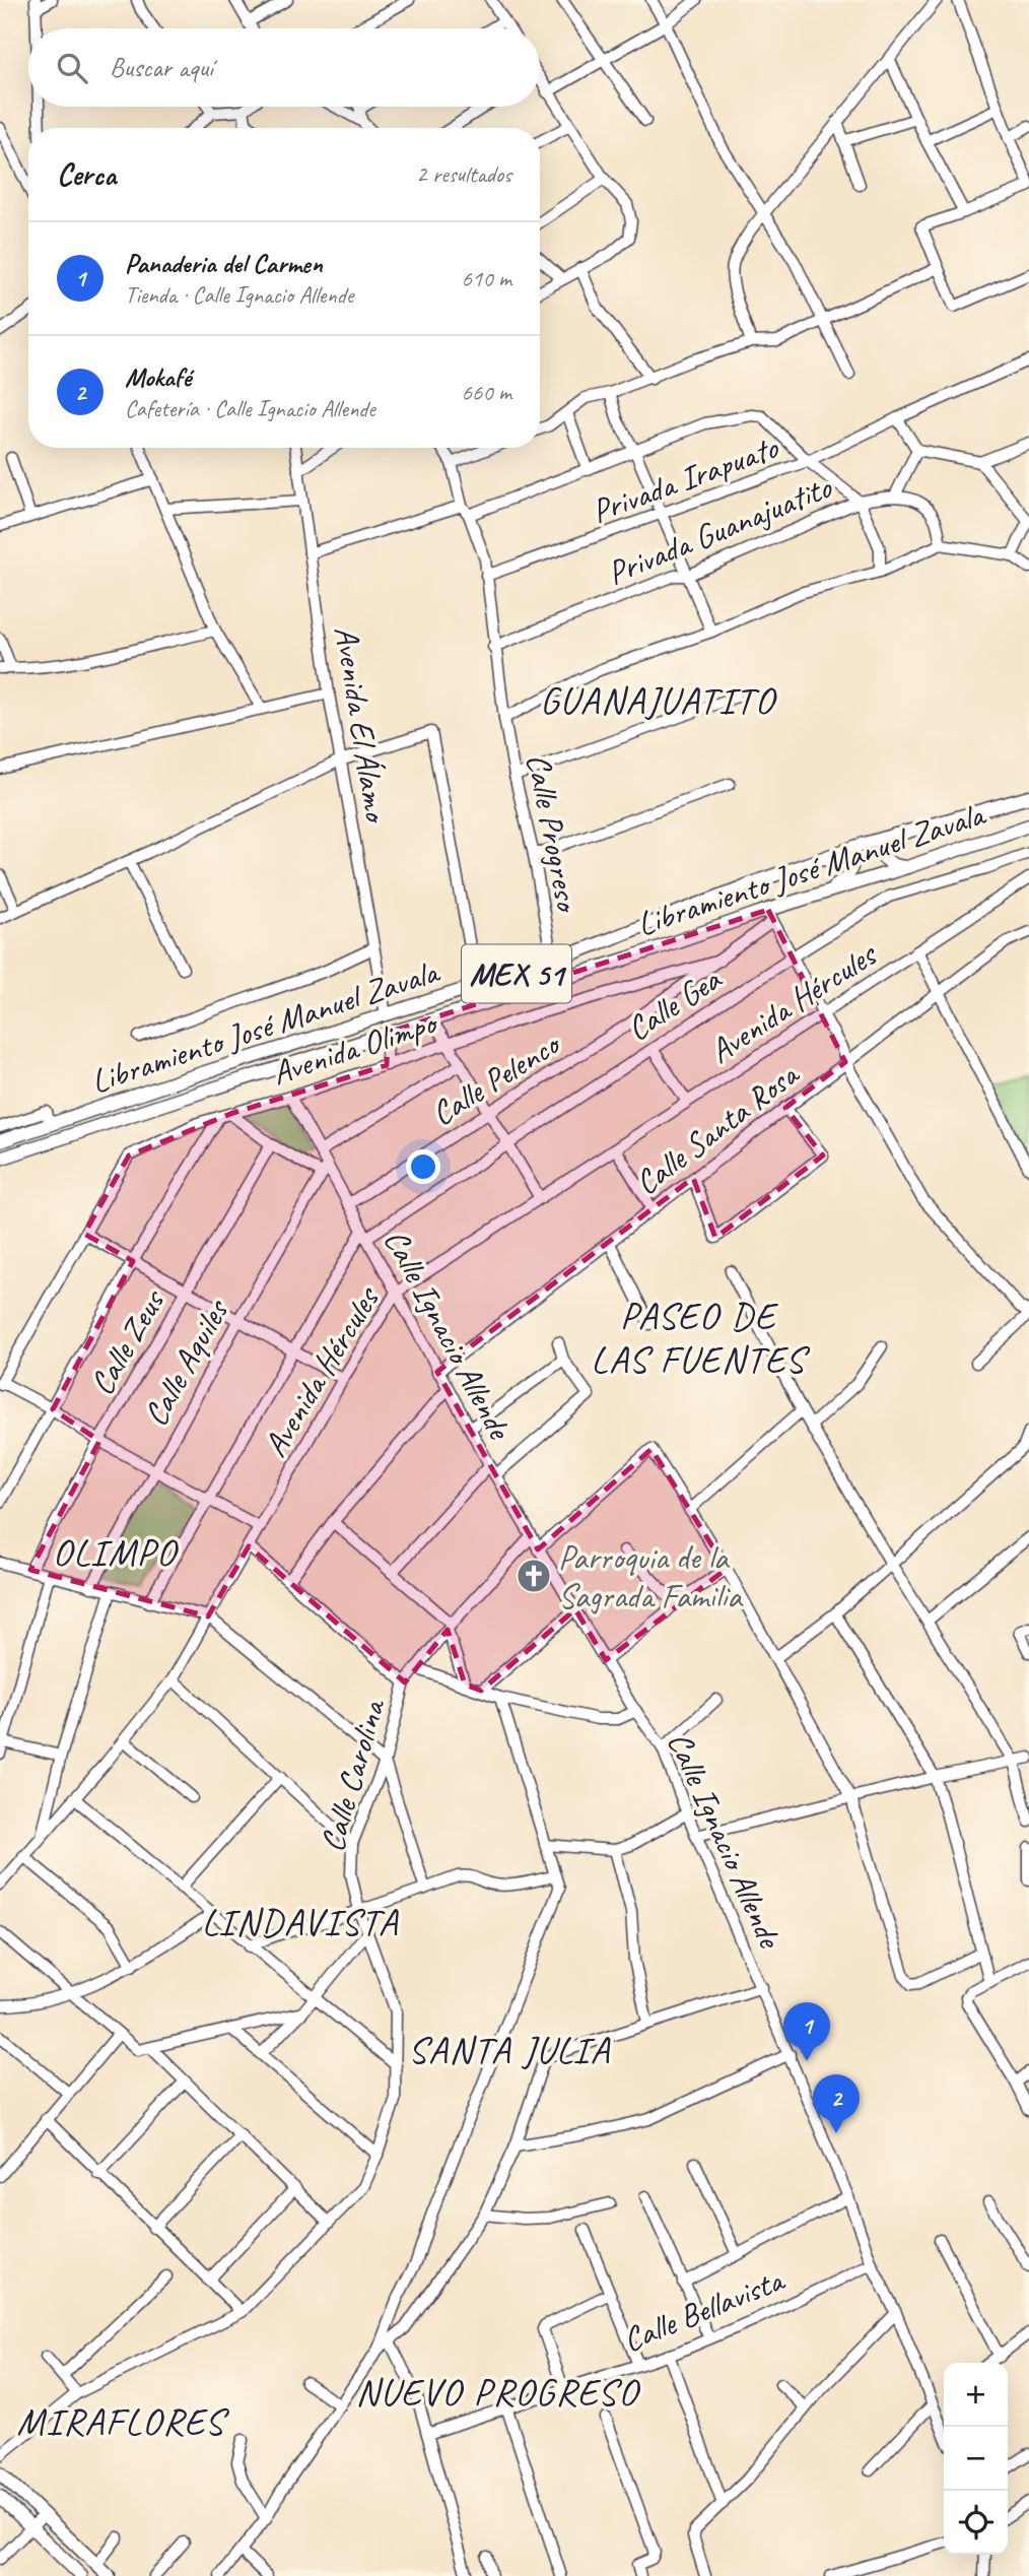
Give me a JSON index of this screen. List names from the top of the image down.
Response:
{
  "streets": {
    "main road": ["Libramiento José Manuel Zavala", "MEX 51"],
    "street": [
      "Privada Irapuato",
      "Privada Guanajuatito",
      "Avenida El Álamo",
      "Calle Progreso",
      "Avenida Hércules",
      "Calle Gea",
      "Avenida Olimpo",
      "Calle Pelenco",
      "Calle Santa Rosa",
      "Calle Ignacio Allende",
      "Calle Zeus",
      "Calle Aquiles",
      "Calle Carolina",
      "Calle Bellavista"
    ]
  },
  "crossings": [
    ["Privada Irapuato", "Privada Guanajuatito"],
    ["Privada Irapuato", "Calle Progreso"],
    ["Privada Guanajuatito", "Calle Progreso"],
    ["Avenida El Álamo", "Libramiento José Manuel Zavala"],
    ["Calle Progreso", "Libramiento José Manuel Zavala"],
    ["Libramiento José Manuel Zavala", "Calle Pelenco"],
    ["Avenida Hércules", "Calle Ignacio Allende"],
    ["Calle Gea", "Calle Ignacio Allende"],
    ["Avenida Olimpo", "Calle Pelenco"],
    ["Avenida Olimpo", "Calle Ignacio Allende"],
    ["Calle Pelenco", "Calle Ignacio Allende"],
    ["Calle Santa Rosa", "Calle Ignacio Allende"],
    ["Calle Ignacio Allende", "Calle Aquiles"],
    ["Calle Ignacio Allende", "Calle Carolina"],
    ["Calle Ignacio Allende", "Calle Bellavista"]
  ],
  "districts": [
    "GUANAJUATITO",
    "PASEO DE LAS FUENTES",
    "OLIMPO",
    "LINDAVISTA",
    "SANTA JULIA",
    "NUEVO PROGRESO",
    "MIRAFLORES"
  ],
  "places": {
    "church": ["Parroquia de la Sagrada Familia"]
  },
  "page": {
    "search": "Buscar aquí",
    "heading": ["Cerca", "2 resultados"],
    "list": [
      {
        "mark": "1",
        "name": "Panaderia del Carmen",
        "note": "Tienda · Calle Ignacio Allende",
        "value": "610 m"
      },
      {
        "mark": "2",
        "name": "Mokafé",
        "note": "Cafetería · Calle Ignacio Allende",
        "value": "660 m"
      }
    ],
    "pins": ["1", "2"],
    "map_buttons": ["+", "−"]
  }
}
